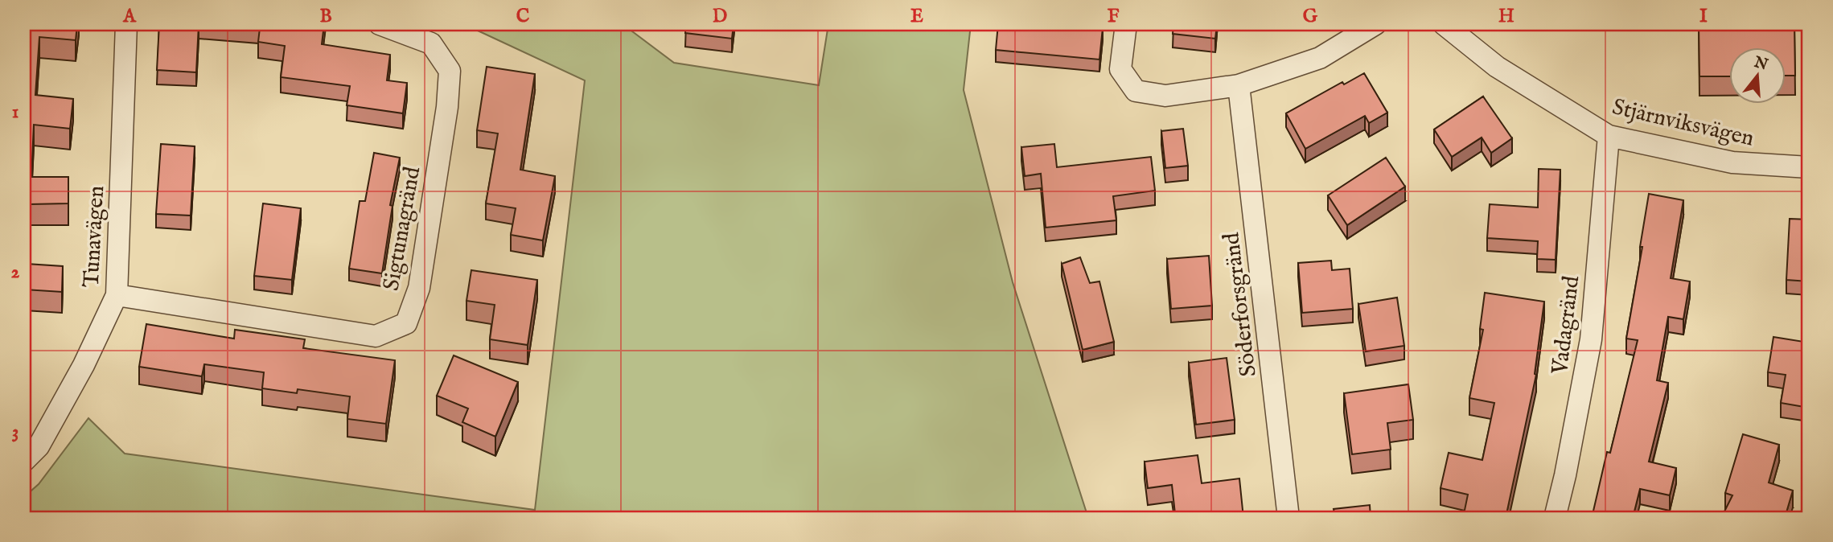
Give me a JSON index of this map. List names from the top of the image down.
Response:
{
  "streets": {
    "street": [
      "Stjärnviksvägen",
      "Sigtunagränd",
      "Tunavägen",
      "Söderforsgränd",
      "Vadagränd"
    ]
  },
  "crossings": [
    ["Stjärnviksvägen", "Vadagränd"],
    ["Sigtunagränd", "Tunavägen"]
  ],
  "north": "top",
  "grid": {
    "columns": [
      "A",
      "B",
      "C",
      "D",
      "E",
      "F",
      "G",
      "H",
      "I"
    ],
    "rows": ["1", "2", "3"]
  }
}
